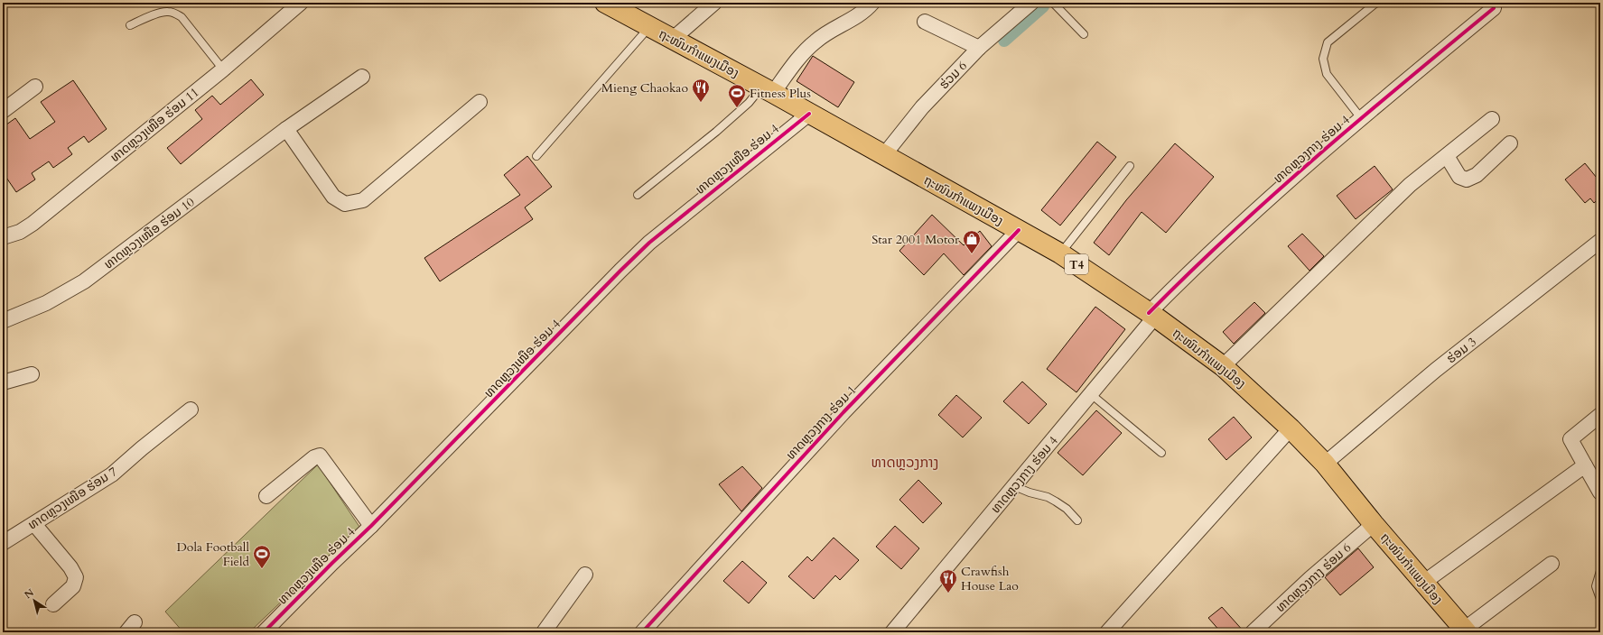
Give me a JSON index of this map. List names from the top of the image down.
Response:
{
  "streets": {
    "main road": ["ຖະໜົນກຳແພງເມືອງ", "T4"],
    "street": [
      "ຮ່ວມ 6",
      "ທາດຫຼວງເໜືອ ຮ່ອມ 11",
      "ທາດຫຼວງກາງ ຮ່ອມ 4",
      "ທາດຫຼວງເໜືອ ຮ່ອມ 4",
      "ທາດຫຼວງເໜືອ ຮ່ອມ 10",
      "ຮ່ອມ 3",
      "ທາດຫຼວງກາງ ຮ່ອມ 1",
      "ທາດຫຼວງເໜືອ ຮ່ອມ 7",
      "ທາດຫຼວງກາງ ຮ່ອມ 6"
    ]
  },
  "crossings": [
    ["ຖະໜົນກຳແພງເມືອງ", "ຮ່ວມ 6"],
    ["ຖະໜົນກຳແພງເມືອງ", "ທາດຫຼວງກາງ ຮ່ອມ 4"],
    ["ຖະໜົນກຳແພງເມືອງ", "ທາດຫຼວງເໜືອ ຮ່ອມ 4"],
    ["ຖະໜົນກຳແພງເມືອງ", "ຮ່ອມ 3"],
    ["ຖະໜົນກຳແພງເມືອງ", "ທາດຫຼວງກາງ ຮ່ອມ 1"],
    ["ຖະໜົນກຳແພງເມືອງ", "ທາດຫຼວງກາງ ຮ່ອມ 6"]
  ],
  "districts": ["ທາດຫຼວງກາງ"],
  "places": {
    "restaurant": ["Mieng Chaokao", "Crawfish House Lao"],
    "sports": ["Fitness Plus", "Dola Football Field"],
    "shop": ["Star 2001 Motor"]
  },
  "north": "top left"
}
